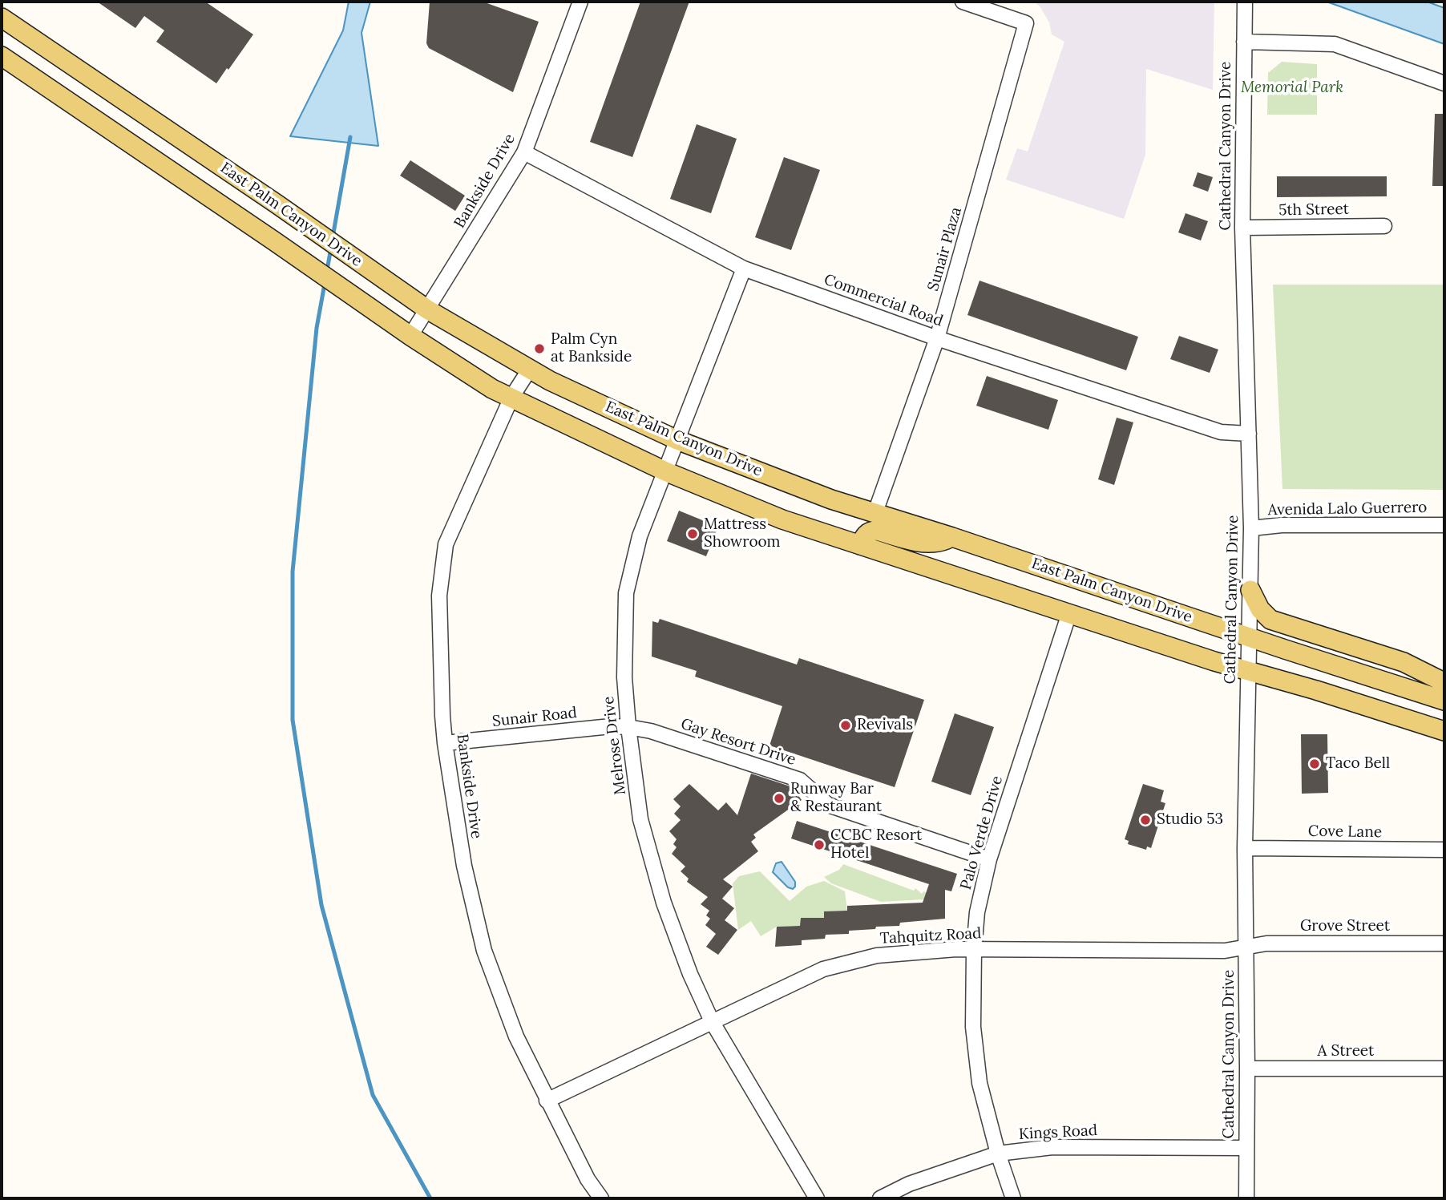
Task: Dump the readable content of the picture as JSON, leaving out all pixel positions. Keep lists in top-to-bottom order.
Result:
{
  "streets": {
    "main road": ["East Palm Canyon Drive"],
    "street": [
      "Cathedral Canyon Drive",
      "Bankside Drive",
      "5th Street",
      "Sunair Plaza",
      "Commercial Road",
      "Avenida Lalo Guerrero",
      "Sunair Road",
      "Gay Resort Drive",
      "Melrose Drive",
      "Cove Lane",
      "Palo Verde Drive",
      "Grove Street",
      "Tahquitz Road",
      "A Street",
      "Kings Road"
    ]
  },
  "crossings": [
    ["Cathedral Canyon Drive", "5th Street"],
    ["Cathedral Canyon Drive", "East Palm Canyon Drive"],
    ["Cathedral Canyon Drive", "Commercial Road"],
    ["Cathedral Canyon Drive", "Avenida Lalo Guerrero"],
    ["Cathedral Canyon Drive", "Cove Lane"],
    ["Cathedral Canyon Drive", "Grove Street"],
    ["Cathedral Canyon Drive", "Tahquitz Road"],
    ["Cathedral Canyon Drive", "A Street"],
    ["Cathedral Canyon Drive", "Kings Road"],
    ["Bankside Drive", "East Palm Canyon Drive"],
    ["Bankside Drive", "Commercial Road"],
    ["Bankside Drive", "Sunair Road"],
    ["Bankside Drive", "Tahquitz Road"],
    ["East Palm Canyon Drive", "Sunair Plaza"],
    ["East Palm Canyon Drive", "Melrose Drive"],
    ["East Palm Canyon Drive", "Palo Verde Drive"],
    ["Sunair Plaza", "Commercial Road"],
    ["Commercial Road", "Melrose Drive"],
    ["Sunair Road", "Gay Resort Drive"],
    ["Sunair Road", "Melrose Drive"],
    ["Gay Resort Drive", "Melrose Drive"],
    ["Gay Resort Drive", "Palo Verde Drive"],
    ["Melrose Drive", "Tahquitz Road"],
    ["Palo Verde Drive", "Tahquitz Road"],
    ["Palo Verde Drive", "Kings Road"],
    ["Grove Street", "Tahquitz Road"]
  ],
  "parks": ["Memorial Park"],
  "places": [
    "Palm Cyn at Bankside",
    "Mattress Showroom",
    "Revivals",
    "Taco Bell",
    "Runway Bar & Restaurant",
    "Studio 53",
    "CCBC Resort Hotel"
  ]
}
